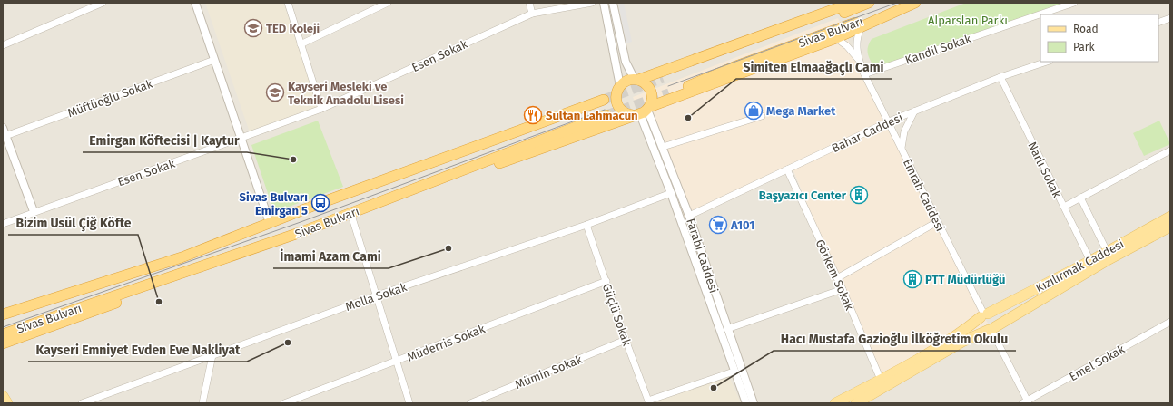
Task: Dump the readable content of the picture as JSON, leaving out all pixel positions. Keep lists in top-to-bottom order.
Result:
{
  "streets": {
    "highway": ["Sivas Bulvarı"],
    "main road": ["Kızılırmak Caddesi"],
    "street": [
      "Kandil Sokak",
      "Esen Sokak",
      "Müftüoğlu Sokak",
      "Bahar Caddesi",
      "Narlı Sokak",
      "Emrah Caddesi",
      "Farabi Caddesi",
      "Görkem Sokak",
      "Molla Sokak",
      "Güçlü Sokak",
      "Müderris Sokak",
      "Emel Sokak",
      "Mümin Sokak"
    ]
  },
  "crossings": [
    ["Kandil Sokak", "Emrah Caddesi"],
    ["Bahar Caddesi", "Narlı Sokak"],
    ["Bahar Caddesi", "Emrah Caddesi"],
    ["Bahar Caddesi", "Farabi Caddesi"],
    ["Bahar Caddesi", "Görkem Sokak"],
    ["Narlı Sokak", "Kızılırmak Caddesi"],
    ["Emrah Caddesi", "Kızılırmak Caddesi"],
    ["Farabi Caddesi", "Molla Sokak"],
    ["Kızılırmak Caddesi", "Görkem Sokak"],
    ["Molla Sokak", "Güçlü Sokak"],
    ["Güçlü Sokak", "Müderris Sokak"],
    ["Güçlü Sokak", "Mümin Sokak"]
  ],
  "parks": ["Alparslan Parkı"],
  "places": {
    "school or university": ["TED Koleji", "Kayseri Mesleki ve Teknik Anadolu Lisesi"],
    "shop": ["Mega Market"],
    "restaurant": ["Sultan Lahmacun"],
    "other": [
      "Simiten Elmaağaçlı Cami",
      "Emirgan Köftecisi | Kaytur",
      "İmami Azam Cami",
      "Bizim Usül Çiğ Köfte",
      "Kayseri Emniyet Evden Eve Nakliyat",
      "Hacı Mustafa Gazioğlu İlköğretim Okulu"
    ],
    "building": ["Başyazıcı Center", "PTT Müdürlüğü"],
    "bus stop": ["Sivas Bulvarı Emirgan 5"],
    "supermarket": ["A101"]
  },
  "legend": ["Road", "Park"]
}
